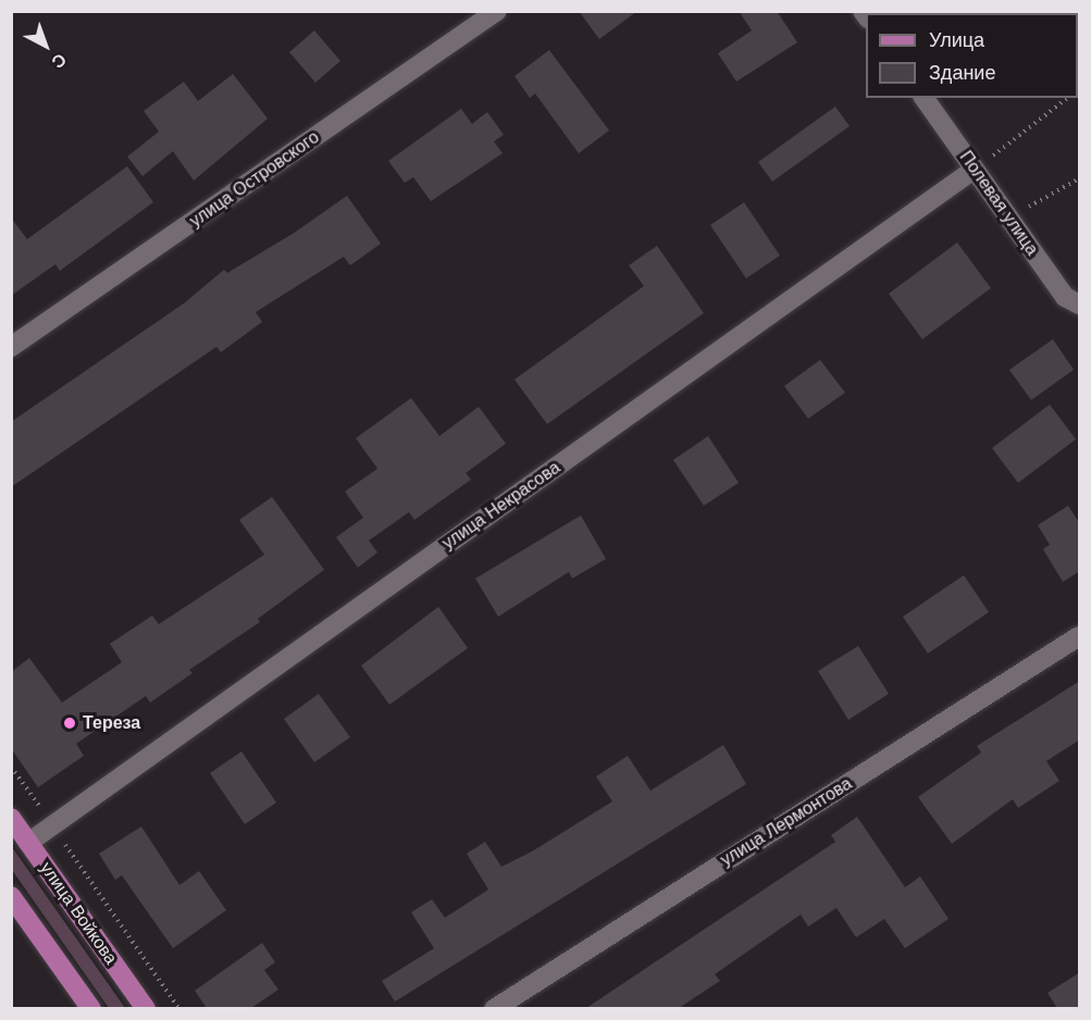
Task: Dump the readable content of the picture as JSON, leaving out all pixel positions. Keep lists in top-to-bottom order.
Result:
{
  "streets": {
    "main road": ["улица Войкова"],
    "street": [
      "улица Островского",
      "Полевая улица",
      "улица Некрасова",
      "улица Лермонтова"
    ]
  },
  "crossings": [
    ["Полевая улица", "улица Некрасова"],
    ["улица Некрасова", "улица Войкова"]
  ],
  "places": ["Тереза"],
  "legend": ["Улица", "Здание"],
  "north": "bottom right"
}
